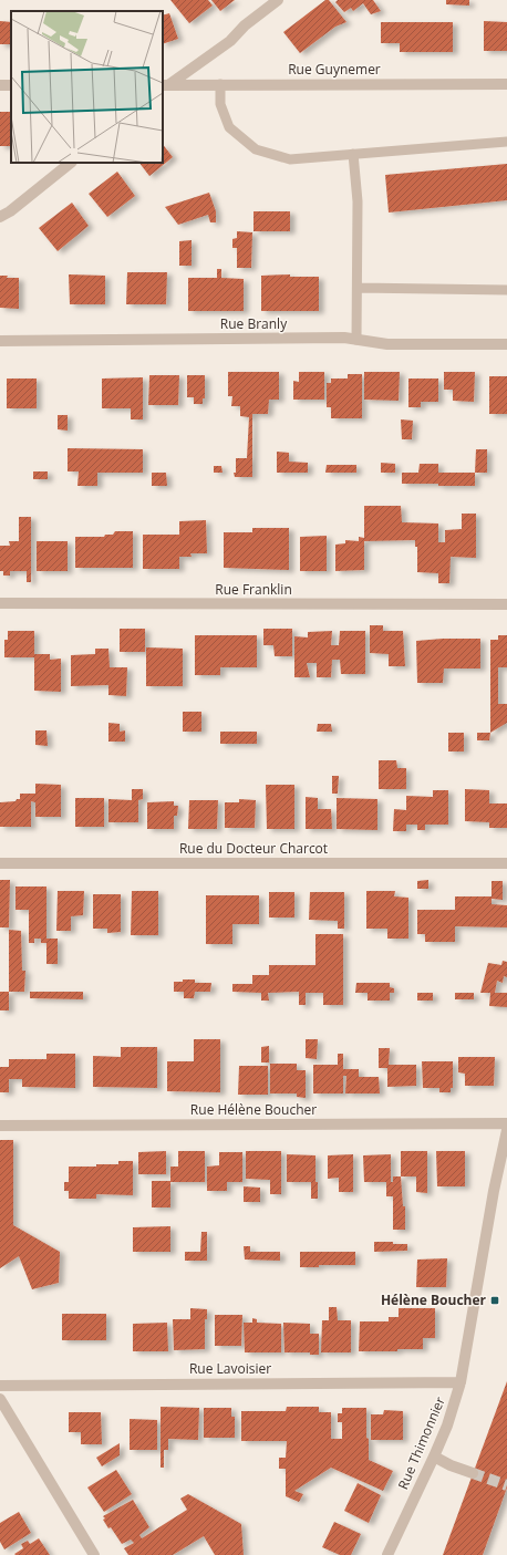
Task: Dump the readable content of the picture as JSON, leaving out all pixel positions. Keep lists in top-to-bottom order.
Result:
{
  "streets": {
    "street": [
      "Rue Guynemer",
      "Rue Branly",
      "Rue Franklin",
      "Rue du Docteur Charcot",
      "Rue Hélène Boucher",
      "Rue Lavoisier",
      "Rue Thimonnier"
    ]
  },
  "crossings": [
    ["Rue Lavoisier", "Rue Thimonnier"]
  ],
  "places": {
    "transit": ["Hélène Boucher"]
  }
}
